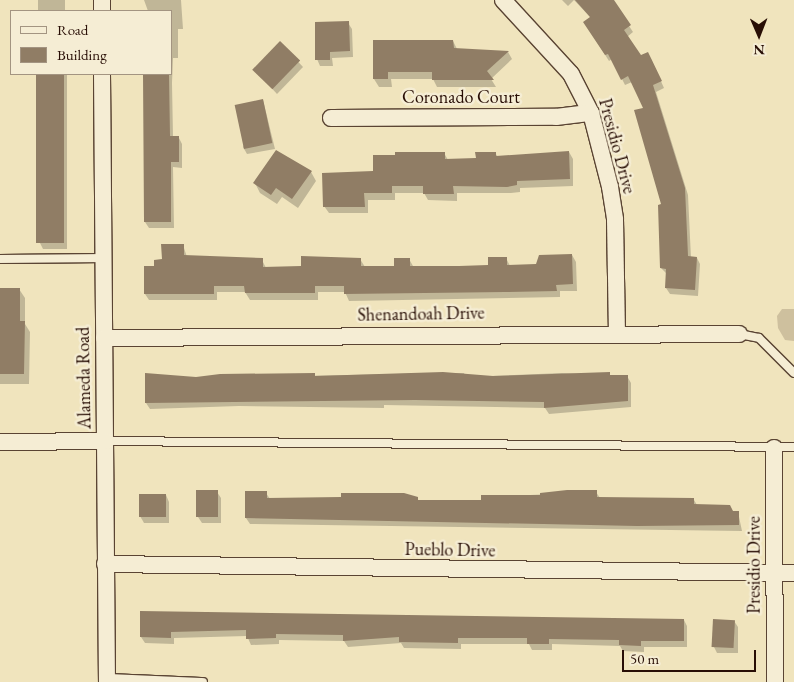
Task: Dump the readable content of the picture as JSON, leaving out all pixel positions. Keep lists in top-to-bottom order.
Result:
{
  "streets": {
    "street": [
      "Coronado Court",
      "Presidio Drive",
      "Shenandoah Drive",
      "Alameda Road",
      "Pueblo Drive"
    ]
  },
  "crossings": [
    ["Coronado Court", "Presidio Drive"],
    ["Presidio Drive", "Shenandoah Drive"],
    ["Presidio Drive", "Pueblo Drive"],
    ["Shenandoah Drive", "Alameda Road"],
    ["Alameda Road", "Pueblo Drive"]
  ],
  "legend": ["Road", "Building"],
  "scale_bar": "50 m",
  "north": "bottom"
}
